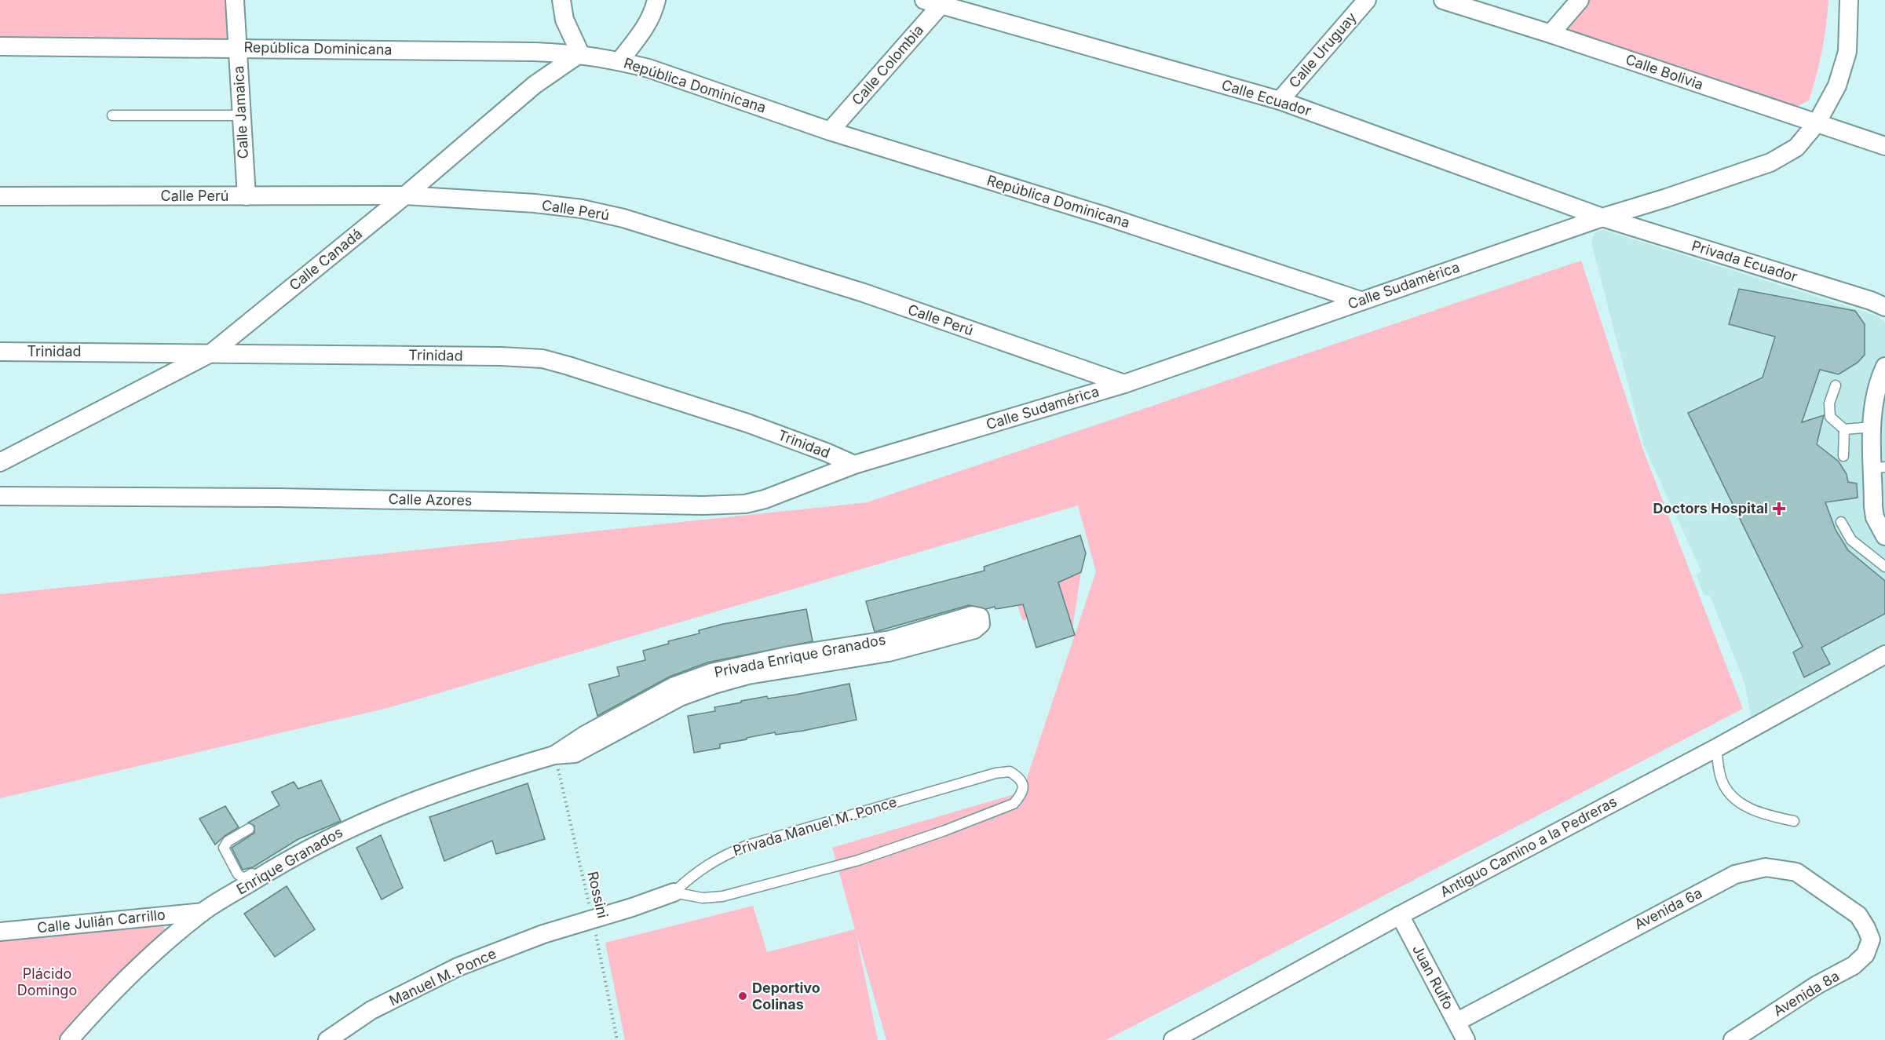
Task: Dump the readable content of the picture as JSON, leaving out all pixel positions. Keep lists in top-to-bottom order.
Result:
{
  "streets": {
    "street": [
      "República Dominicana",
      "Calle Uruguay",
      "Calle Colombia",
      "Calle Bolivia",
      "Calle Ecuador",
      "Calle Jamaica",
      "Calle Perú",
      "Calle Canadá",
      "Privada Ecuador",
      "Calle Sudamérica",
      "Trinidad",
      "Calle Azores",
      "Privada Enrique Granados",
      "Privada Manuel M. Ponce",
      "Antiguo Camino a la Pedreras",
      "Enrique Granados",
      "Avenida 6a",
      "Calle Julián Carrillo",
      "Manuel M. Ponce",
      "Juan Rulfo",
      "Avenida 8a"
    ],
    "path": ["Rossini"]
  },
  "crossings": [
    ["República Dominicana", "Calle Colombia"],
    ["República Dominicana", "Calle Jamaica"],
    ["República Dominicana", "Calle Canadá"],
    ["República Dominicana", "Calle Sudamérica"],
    ["Calle Uruguay", "Calle Ecuador"],
    ["Calle Colombia", "Calle Ecuador"],
    ["Calle Bolivia", "Calle Sudamérica"],
    ["Calle Ecuador", "Privada Ecuador"],
    ["Calle Ecuador", "Calle Sudamérica"],
    ["Calle Jamaica", "Calle Perú"],
    ["Calle Perú", "Calle Canadá"],
    ["Calle Perú", "Calle Sudamérica"],
    ["Calle Canadá", "Trinidad"],
    ["Privada Ecuador", "Calle Sudamérica"],
    ["Calle Sudamérica", "Trinidad"],
    ["Calle Sudamérica", "Calle Azores"],
    ["Trinidad", "Calle Azores"],
    ["Privada Enrique Granados", "Enrique Granados"],
    ["Privada Enrique Granados", "Rossini"],
    ["Privada Manuel M. Ponce", "Rossini"],
    ["Privada Manuel M. Ponce", "Manuel M. Ponce"],
    ["Antiguo Camino a la Pedreras", "Juan Rulfo"],
    ["Enrique Granados", "Rossini"],
    ["Enrique Granados", "Calle Julián Carrillo"],
    ["Rossini", "Manuel M. Ponce"],
    ["Avenida 6a", "Juan Rulfo"],
    ["Avenida 6a", "Avenida 8a"]
  ],
  "parks": ["Plácido Domingo"],
  "places": {
    "health": ["Doctors Hospital"],
    "other": ["Deportivo Colinas"]
  }
}
